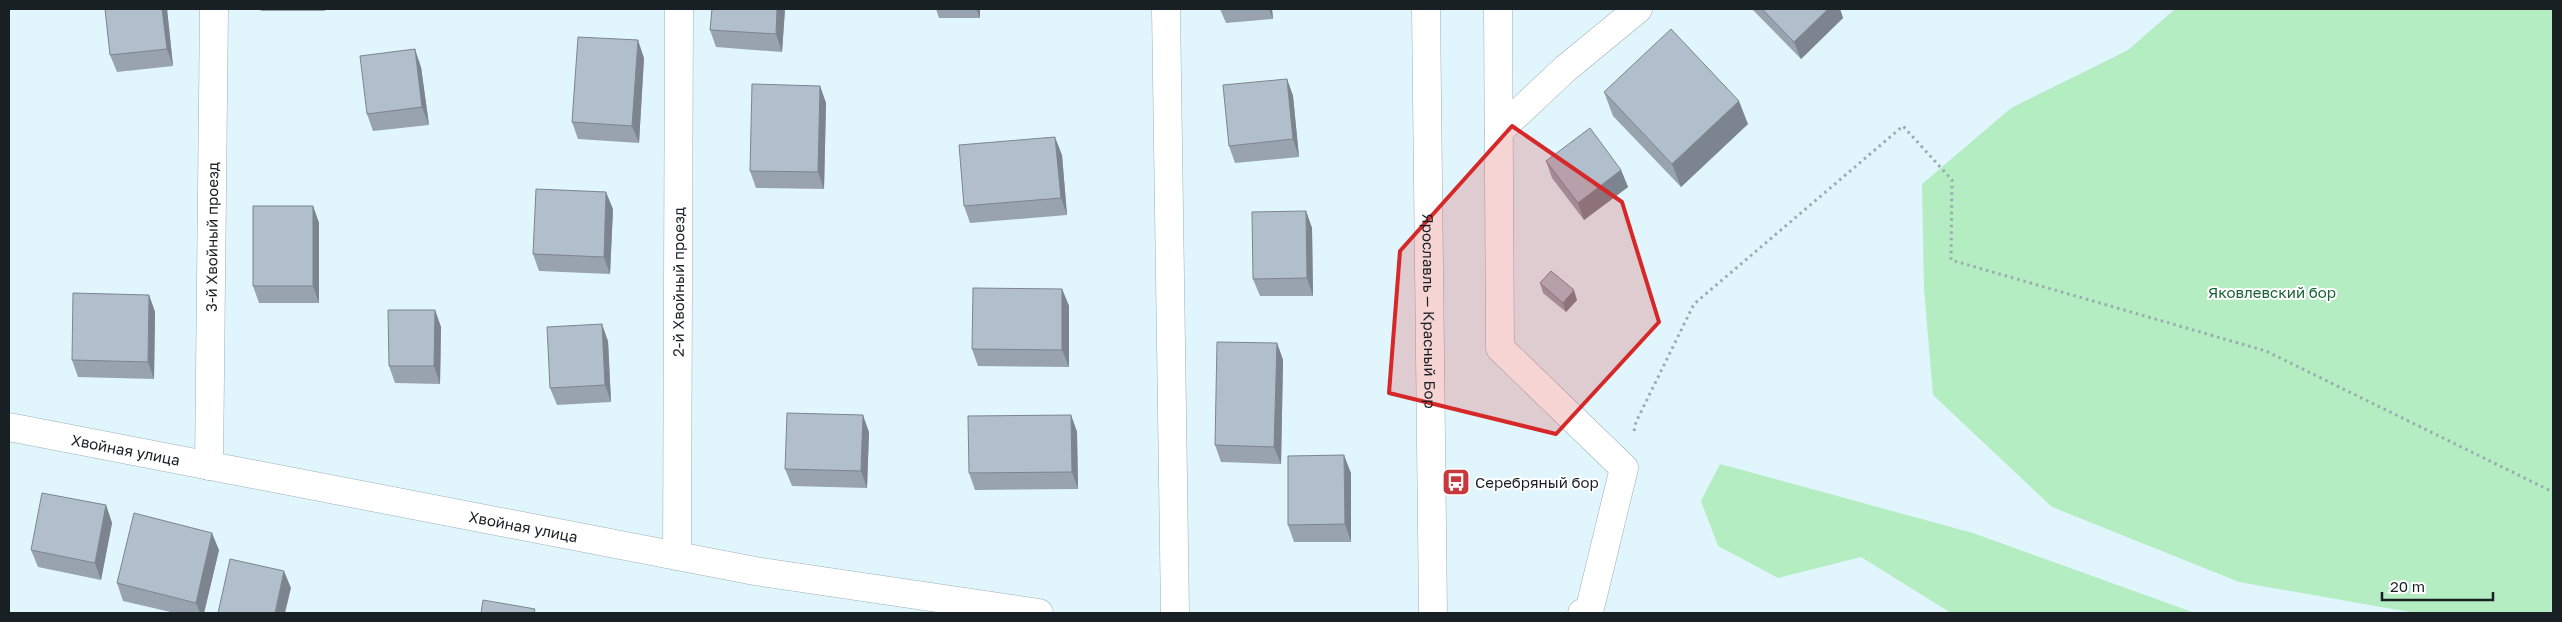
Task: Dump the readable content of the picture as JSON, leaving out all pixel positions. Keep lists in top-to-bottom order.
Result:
{
  "streets": {
    "street": [
      "3-й Хвойный проезд",
      "2-й Хвойный проезд",
      "Ярославль — Красный Бор",
      "Хвойная улица"
    ]
  },
  "crossings": [
    ["3-й Хвойный проезд", "Хвойная улица"],
    ["2-й Хвойный проезд", "Хвойная улица"]
  ],
  "parks": ["Яковлевский бор"],
  "places": {
    "bus stop": ["Серебряный бор"]
  },
  "scale_bar": "20 m"
}
